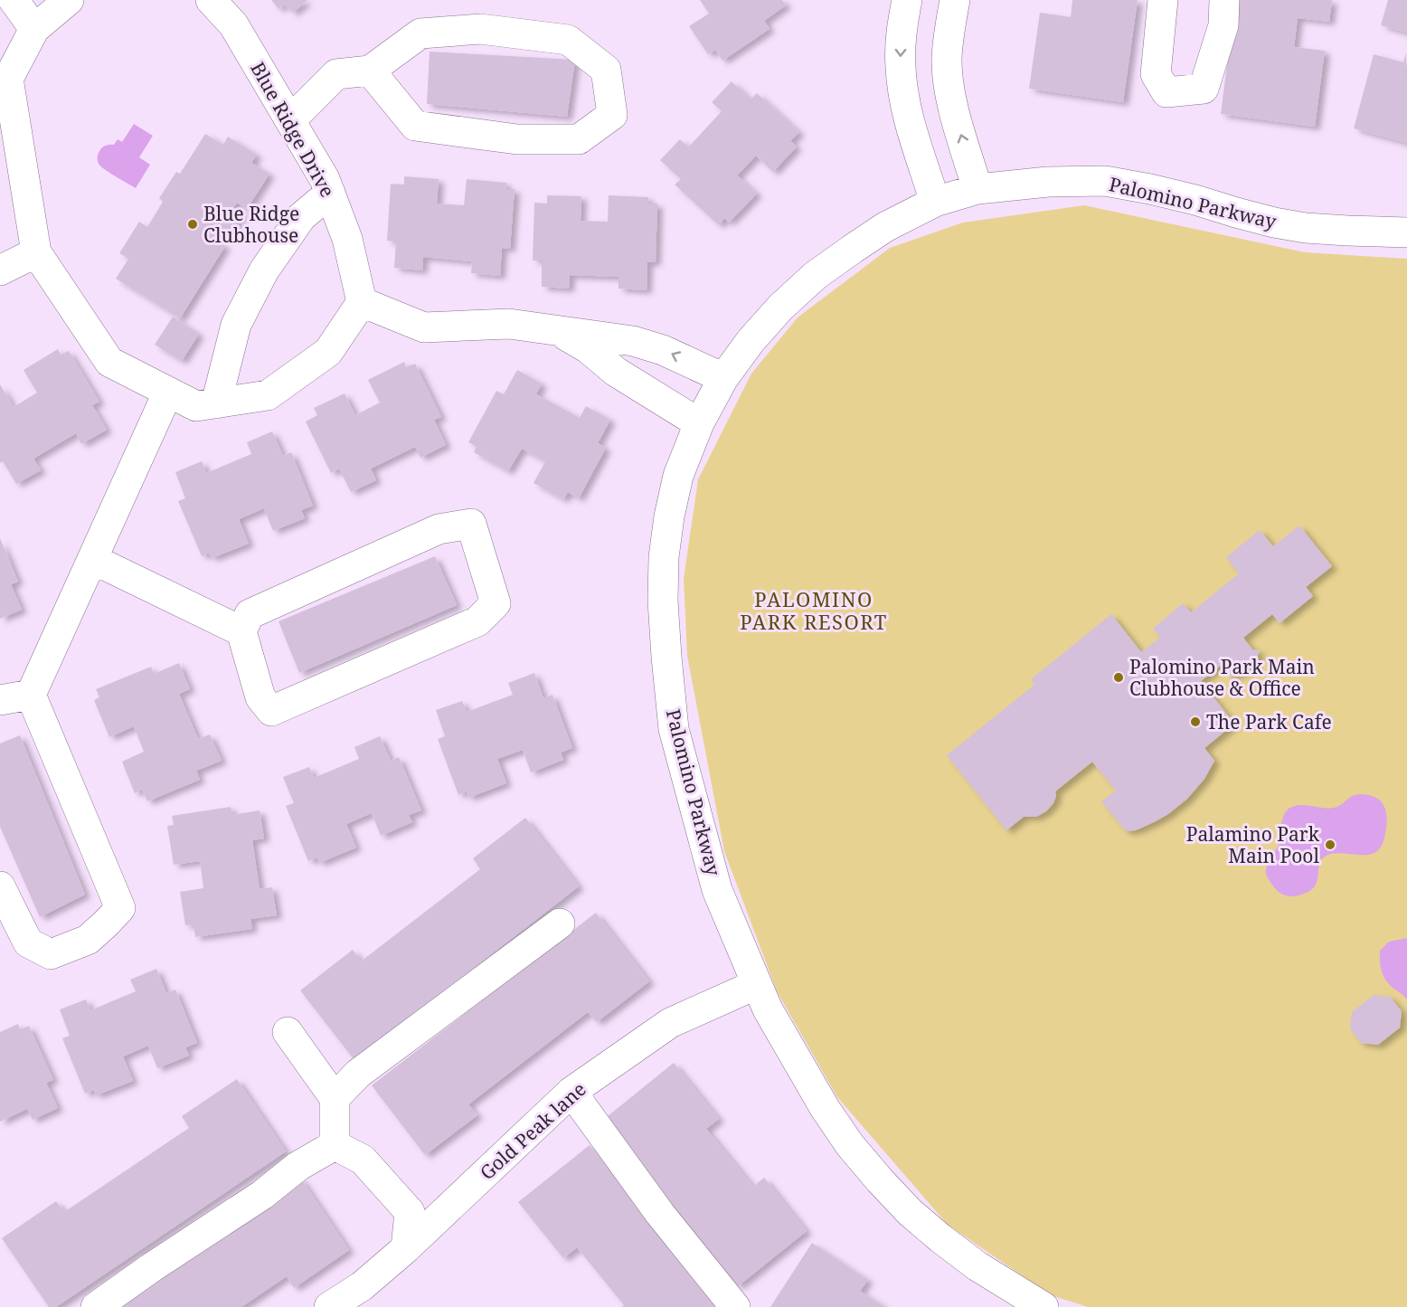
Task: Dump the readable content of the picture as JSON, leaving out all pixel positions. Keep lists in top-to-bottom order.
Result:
{
  "streets": {
    "street": ["Blue Ridge Drive", "Palomino Parkway", "Gold Peak lane"]
  },
  "crossings": [
    ["Palomino Parkway", "Gold Peak lane"]
  ],
  "districts": ["PALOMINO PARK RESORT"],
  "places": [
    "Blue Ridge Clubhouse",
    "Palomino Park Main Clubhouse & Office",
    "The Park Cafe",
    "Palamino Park Main Pool"
  ]
}
